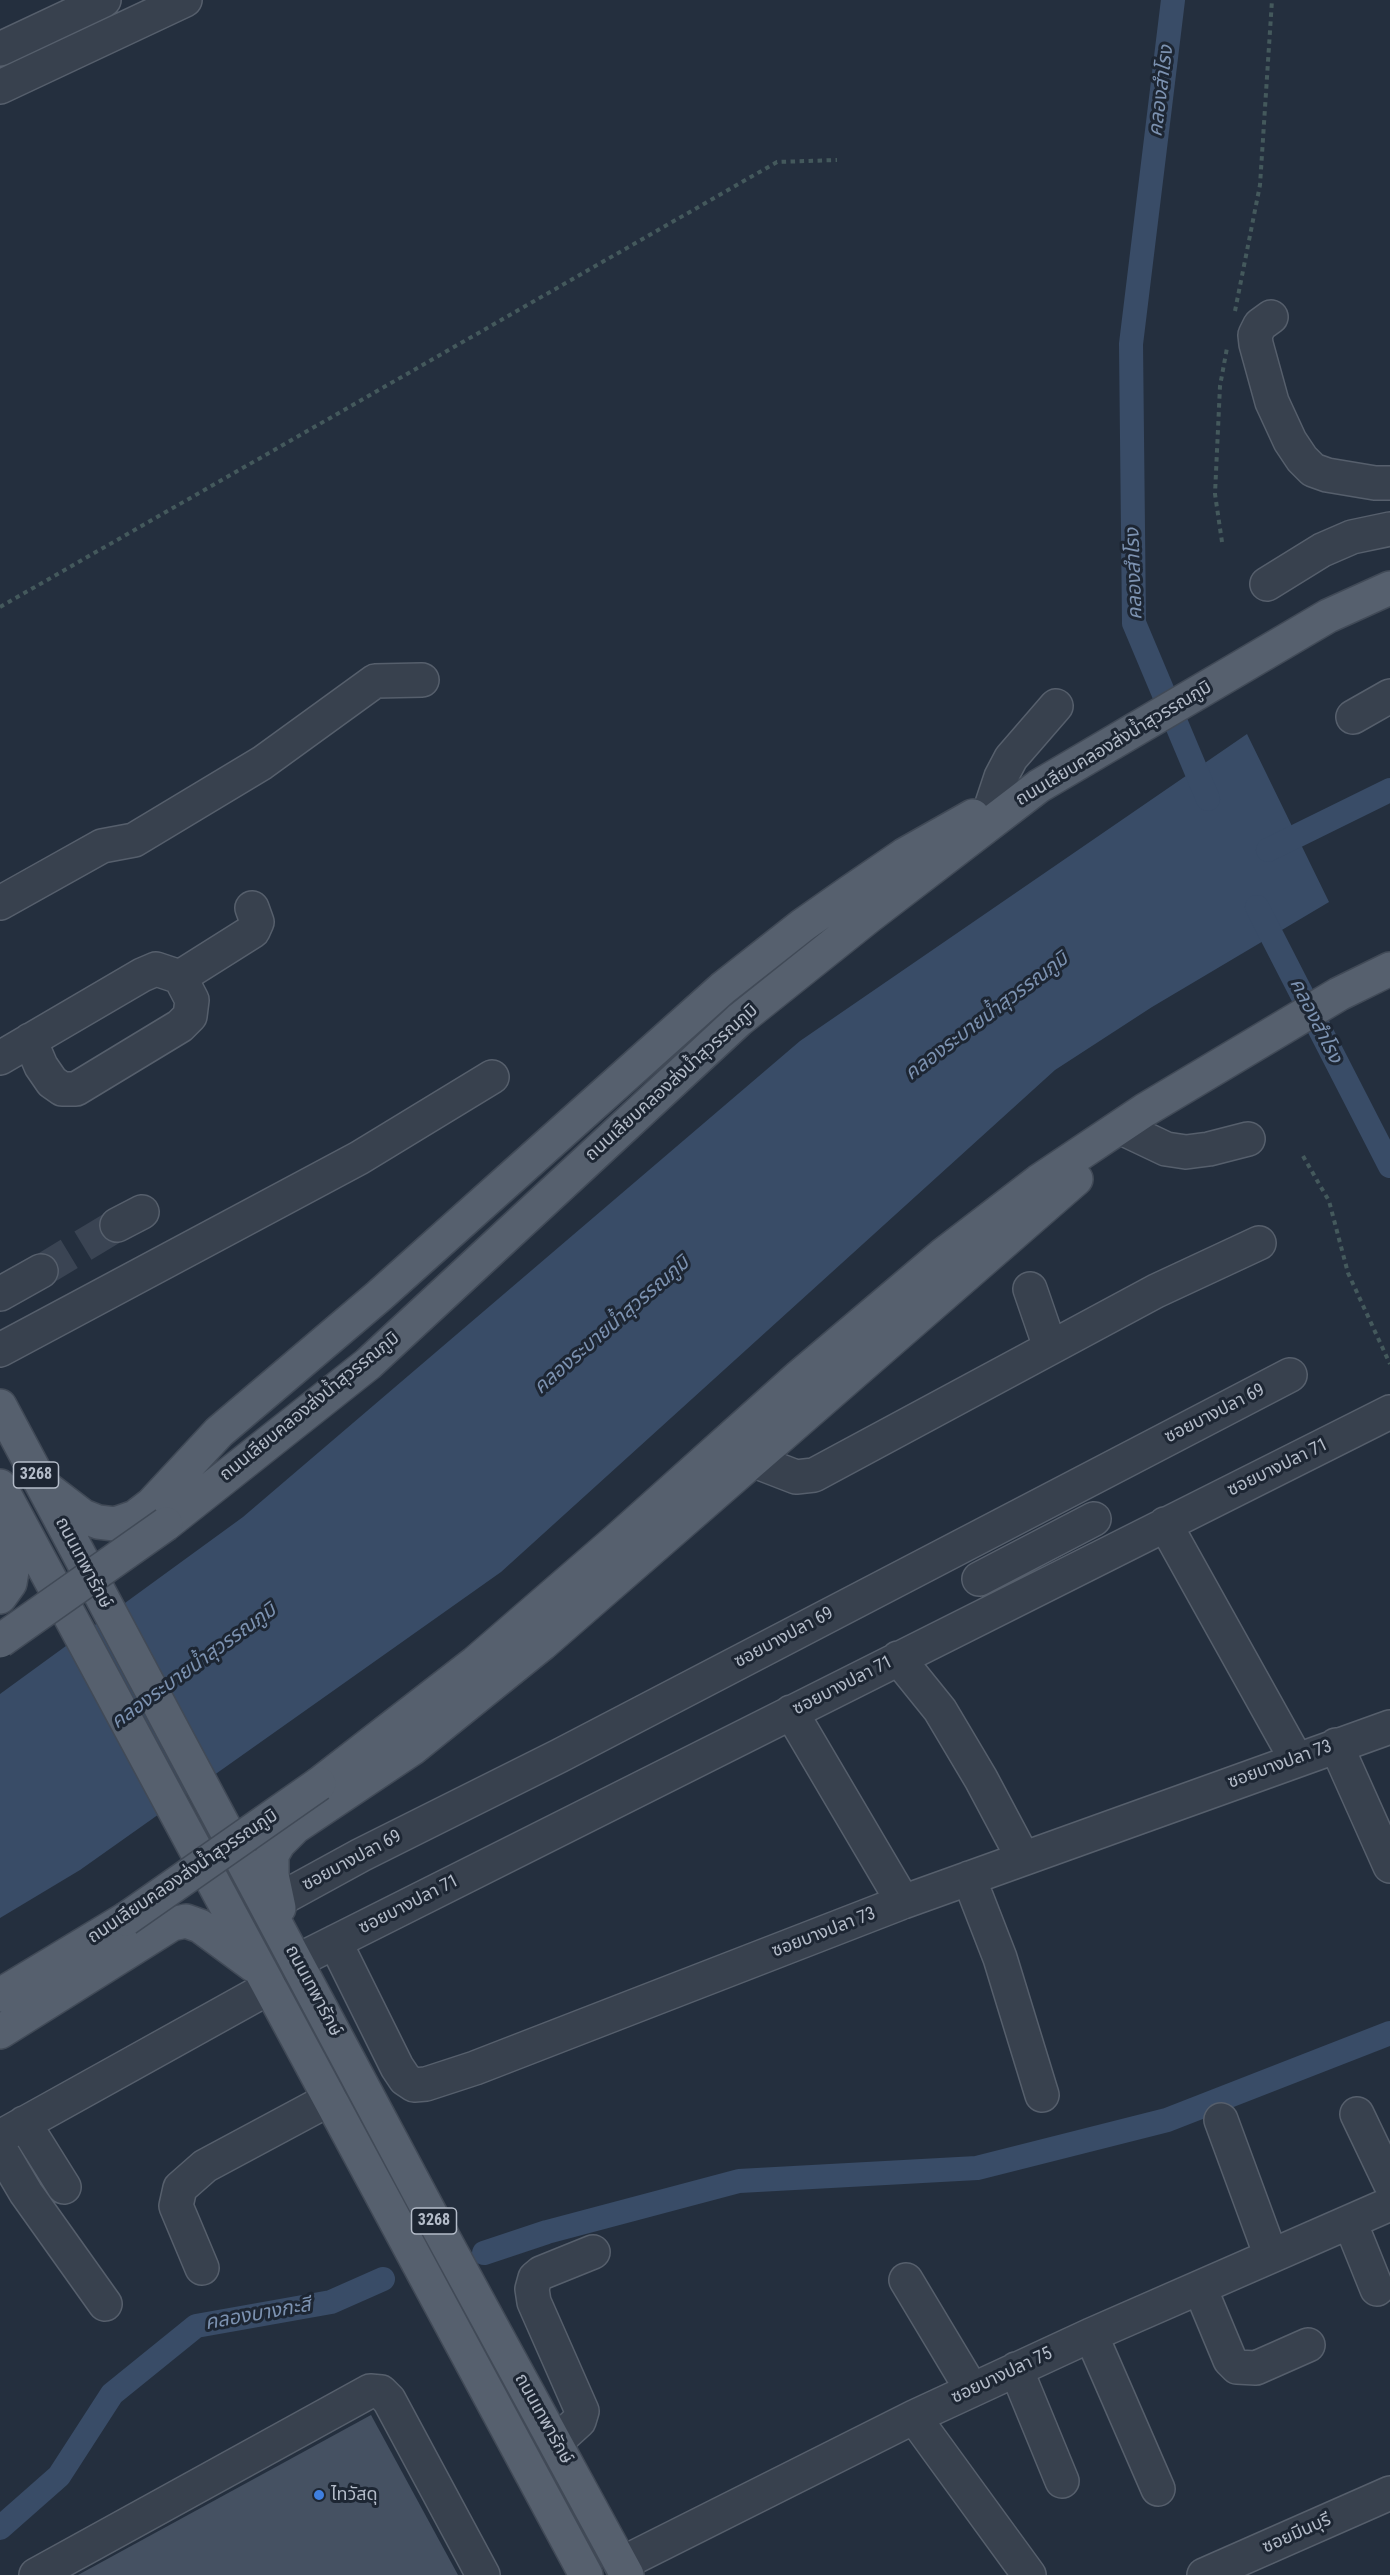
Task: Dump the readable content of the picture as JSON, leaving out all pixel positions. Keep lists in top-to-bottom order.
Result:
{
  "streets": {
    "main road": ["ถนนเลียบคลองส่งน้ำสุวรรณภูมิ", "3268", "ถนนเทพารักษ์"],
    "street": [
      "ซอยบางปลา 69",
      "ซอยบางปลา 71",
      "ซอยบางปลา 73",
      "ซอยบางปลา 75",
      "ซอยมีนบุรี"
    ]
  },
  "crossings": [
    ["ซอยบางปลา 71", "ถนนเทพารักษ์"],
    ["ซอยบางปลา 71", "ซอยบางปลา 73"],
    ["ถนนเทพารักษ์", "ซอยบางปลา 75"]
  ],
  "water": ["คลองสำโรง", "คลองระบายน้ำสุวรรณภูมิ", "คลองบางกะสี"],
  "places": ["ไทวัสดุ"]
}
